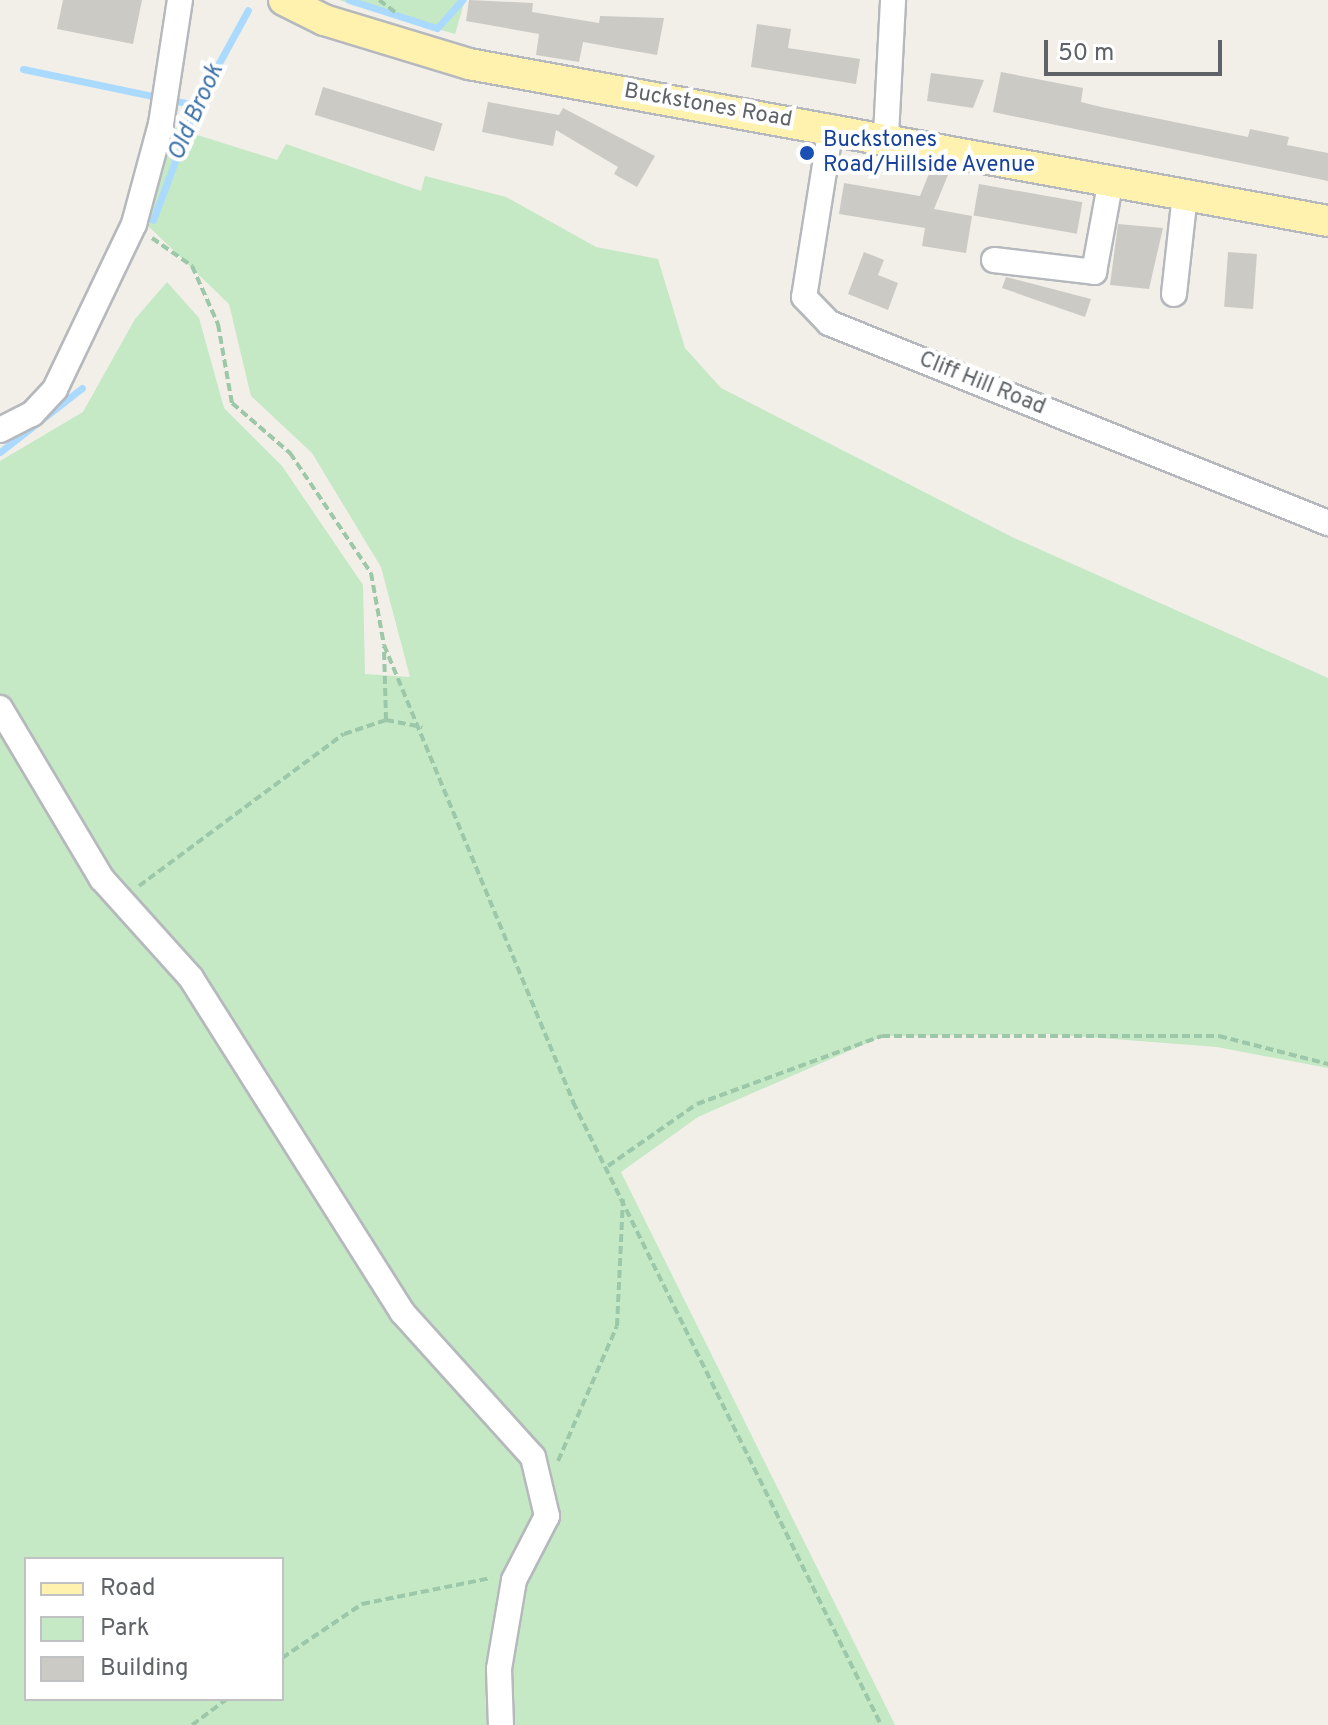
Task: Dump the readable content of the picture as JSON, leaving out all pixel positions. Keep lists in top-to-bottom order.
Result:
{
  "streets": {
    "main road": ["Buckstones Road"],
    "street": ["Cliff Hill Road"]
  },
  "crossings": [
    ["Buckstones Road", "Cliff Hill Road"]
  ],
  "water": ["Old Brook"],
  "places": ["Buckstones Road/Hillside Avenue"],
  "legend": ["Road", "Park", "Building"],
  "scale_bar": "50 m"
}
